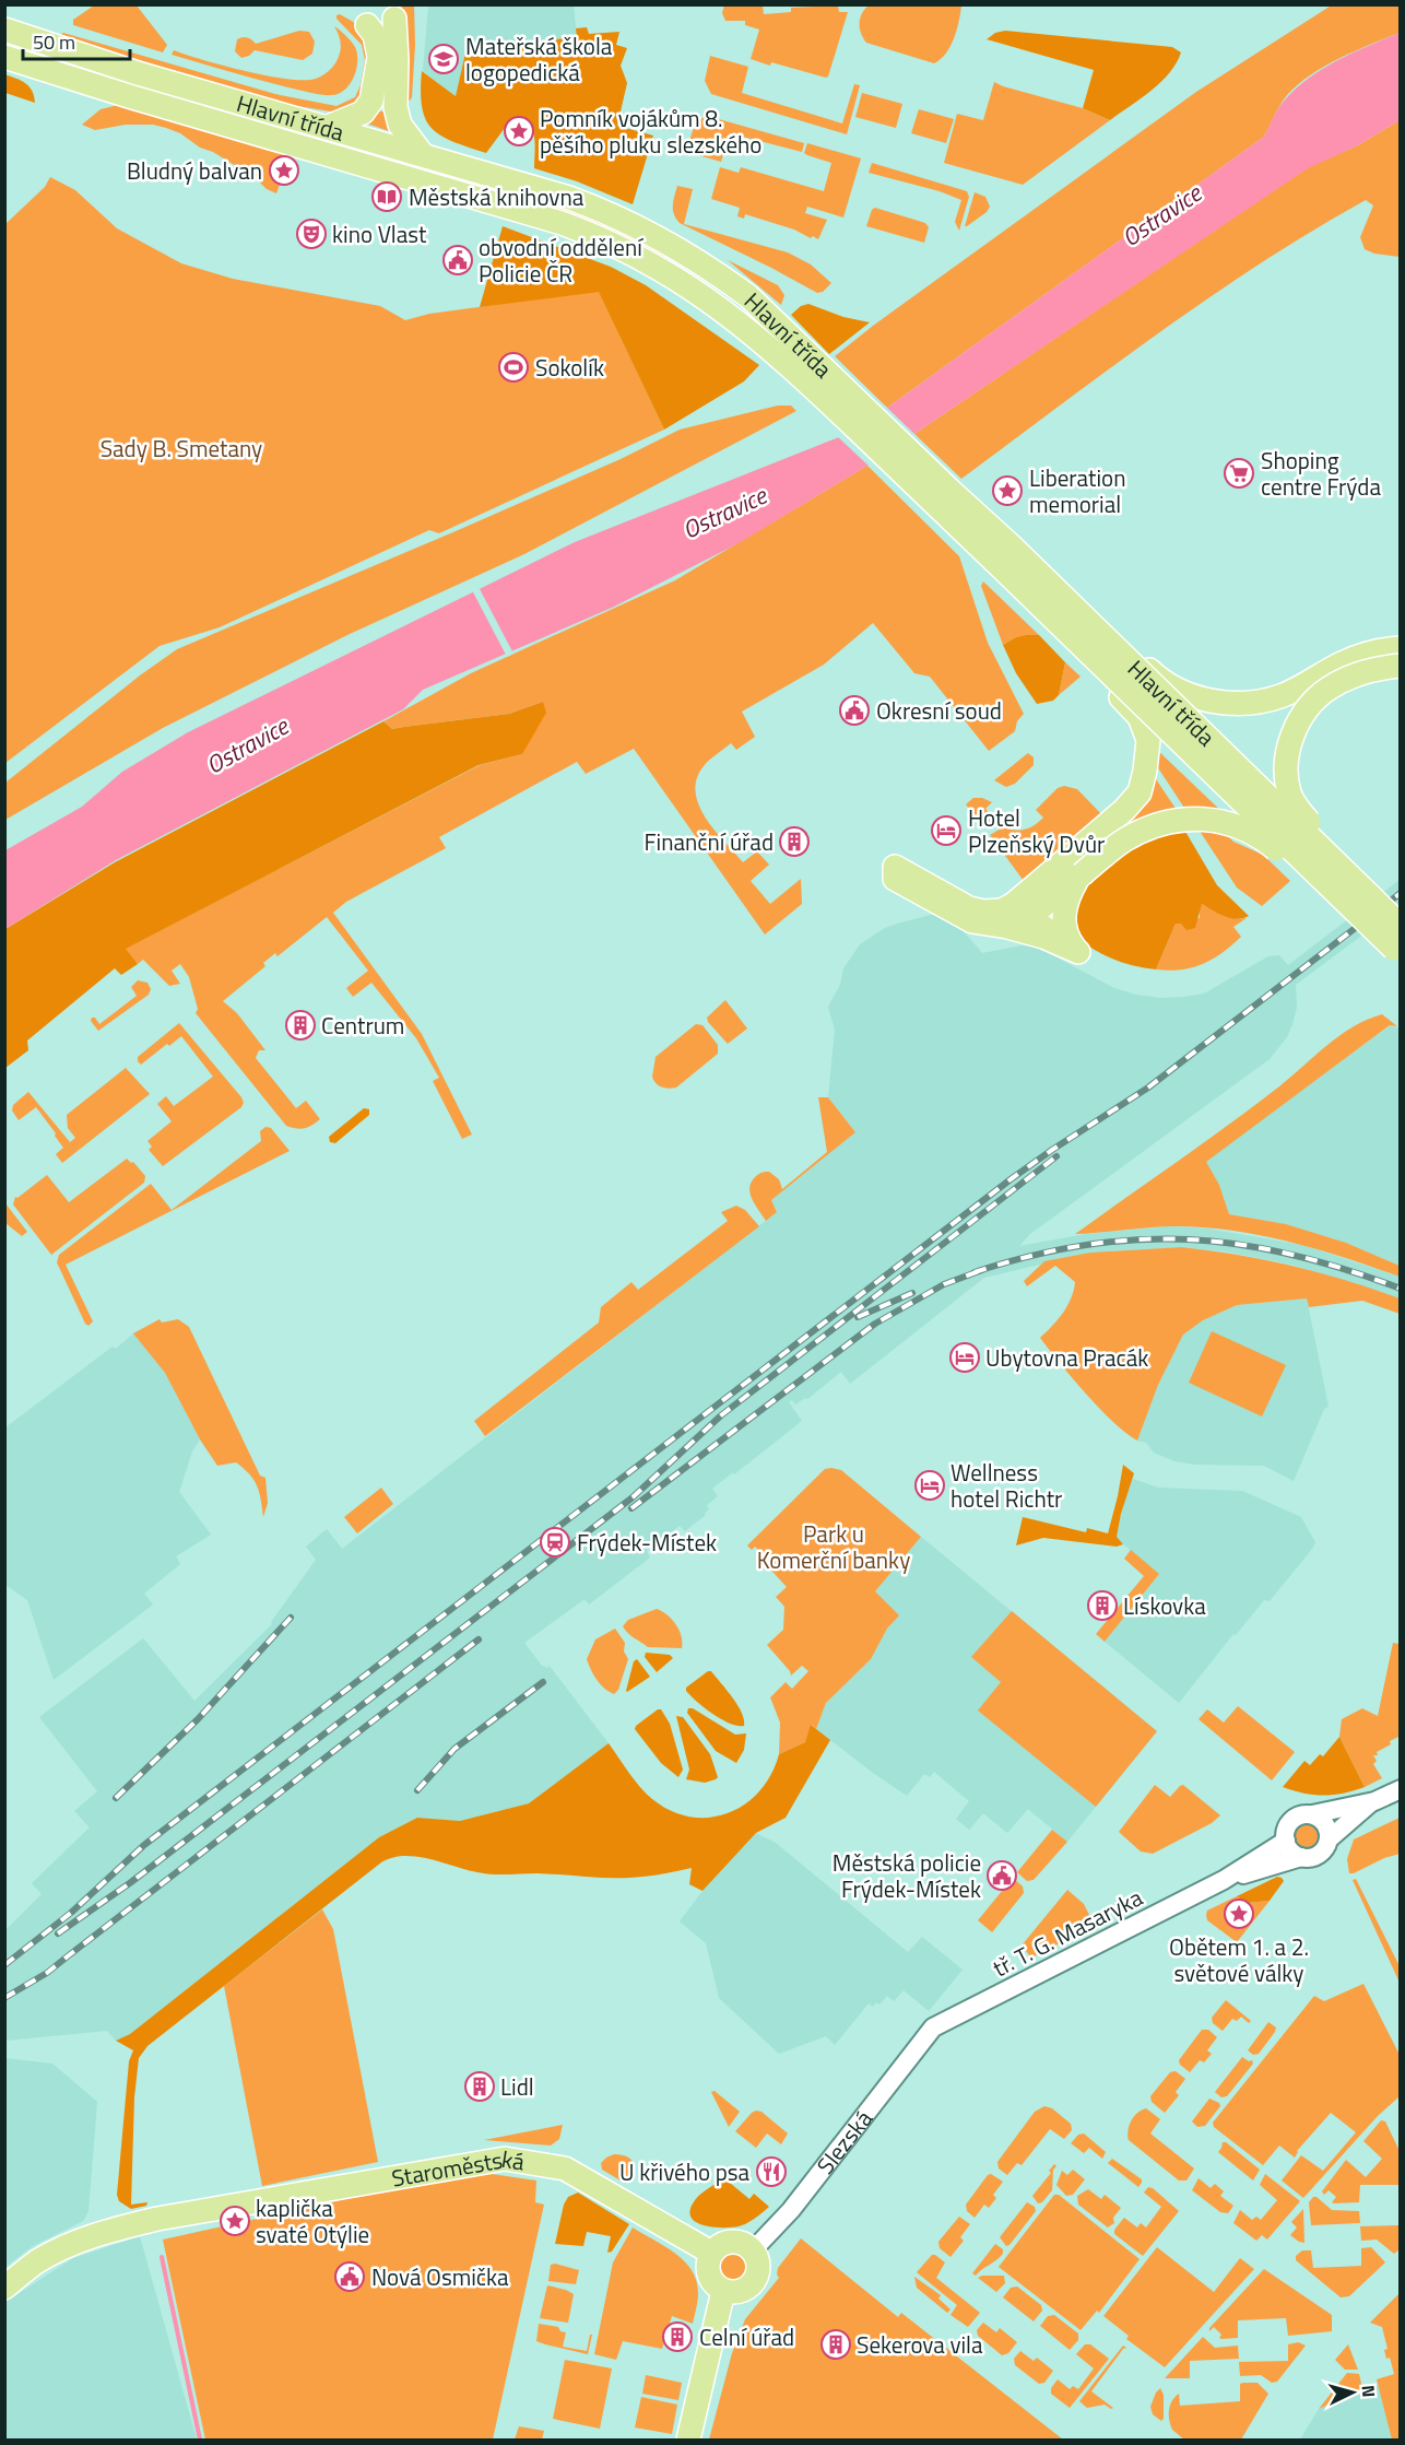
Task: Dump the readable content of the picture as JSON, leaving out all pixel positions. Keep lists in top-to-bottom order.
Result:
{
  "streets": {
    "main road": ["Hlavní třída", "Staroměstská"],
    "street": ["tř. T. G. Masaryka", "Slezská"]
  },
  "crossings": [
    ["tř. T. G. Masaryka", "Slezská"],
    ["Slezská", "Staroměstská"]
  ],
  "water": ["Ostravice"],
  "parks": ["Sady B. Smetany", "Park u Komerční banky"],
  "places": {
    "school or university": ["Mateřská škola logopedická"],
    "place": [
      "Pomník vojákům 8. pěšího pluku slezského",
      "Bludný balvan",
      "Liberation memorial",
      "Obětem 1. a 2. světové války",
      "kaplička svaté Otýlie"
    ],
    "library": ["Městská knihovna"],
    "theatre": ["kino Vlast"],
    "public building": [
      "obvodní oddělení Policie ČR",
      "Okresní soud",
      "Městská policie Frýdek-Místek",
      "Nová Osmička"
    ],
    "sports": ["Sokolík"],
    "supermarket": ["Shoping centre Frýda"],
    "hotel": ["Hotel Plzeňský Dvůr", "Ubytovna Pracák", "Wellness hotel Richtr"],
    "building": [
      "Finanční úřad",
      "Centrum",
      "Lískovka",
      "Lidl",
      "Celní úřad",
      "Sekerova vila"
    ],
    "station": ["Frýdek-Místek"],
    "restaurant": ["U křivého psa"]
  },
  "scale_bar": "50 m",
  "north": "right"
}
